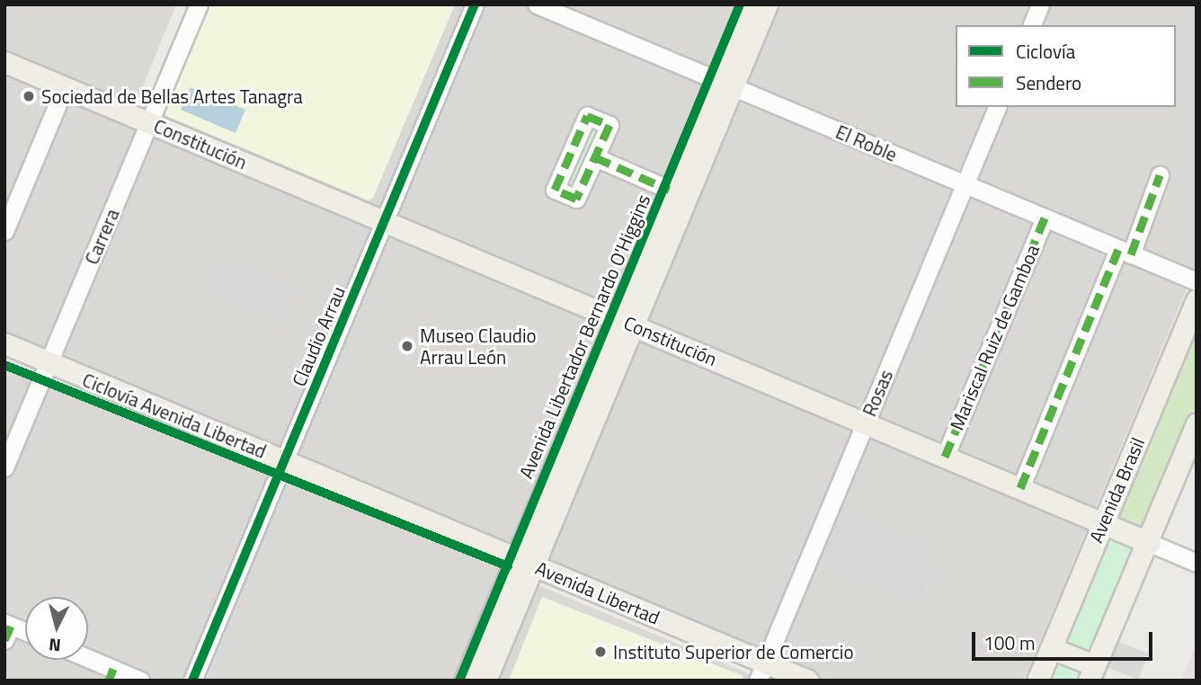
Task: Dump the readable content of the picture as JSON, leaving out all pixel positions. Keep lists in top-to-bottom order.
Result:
{
  "streets": {
    "main road": [
      "Constitución",
      "Avenida Libertador Bernardo O'Higgins",
      "Avenida Brasil",
      "Avenida Libertad"
    ],
    "street": [
      "El Roble",
      "Carrera",
      "Claudio Arrau",
      "Mariscal Ruiz de Gamboa",
      "Rosas"
    ],
    "cycle path": ["Ciclovía Avenida Libertad"]
  },
  "crossings": [
    ["El Roble", "Avenida Libertador Bernardo O'Higgins"],
    ["El Roble", "Mariscal Ruiz de Gamboa"],
    ["El Roble", "Rosas"],
    ["Constitución", "Carrera"],
    ["Constitución", "Claudio Arrau"],
    ["Constitución", "Avenida Libertador Bernardo O'Higgins"],
    ["Constitución", "Mariscal Ruiz de Gamboa"],
    ["Constitución", "Rosas"],
    ["Constitución", "Avenida Brasil"],
    ["Carrera", "Avenida Libertad"],
    ["Claudio Arrau", "Avenida Libertad"],
    ["Avenida Libertador Bernardo O'Higgins", "Avenida Libertad"],
    ["Rosas", "Avenida Libertad"]
  ],
  "places": ["Sociedad de Bellas Artes Tanagra", "Museo Claudio Arrau León", "Instituto Superior de Comercio"],
  "legend": ["Ciclovía", "Sendero"],
  "scale_bar": "100 m",
  "north": "bottom"
}
